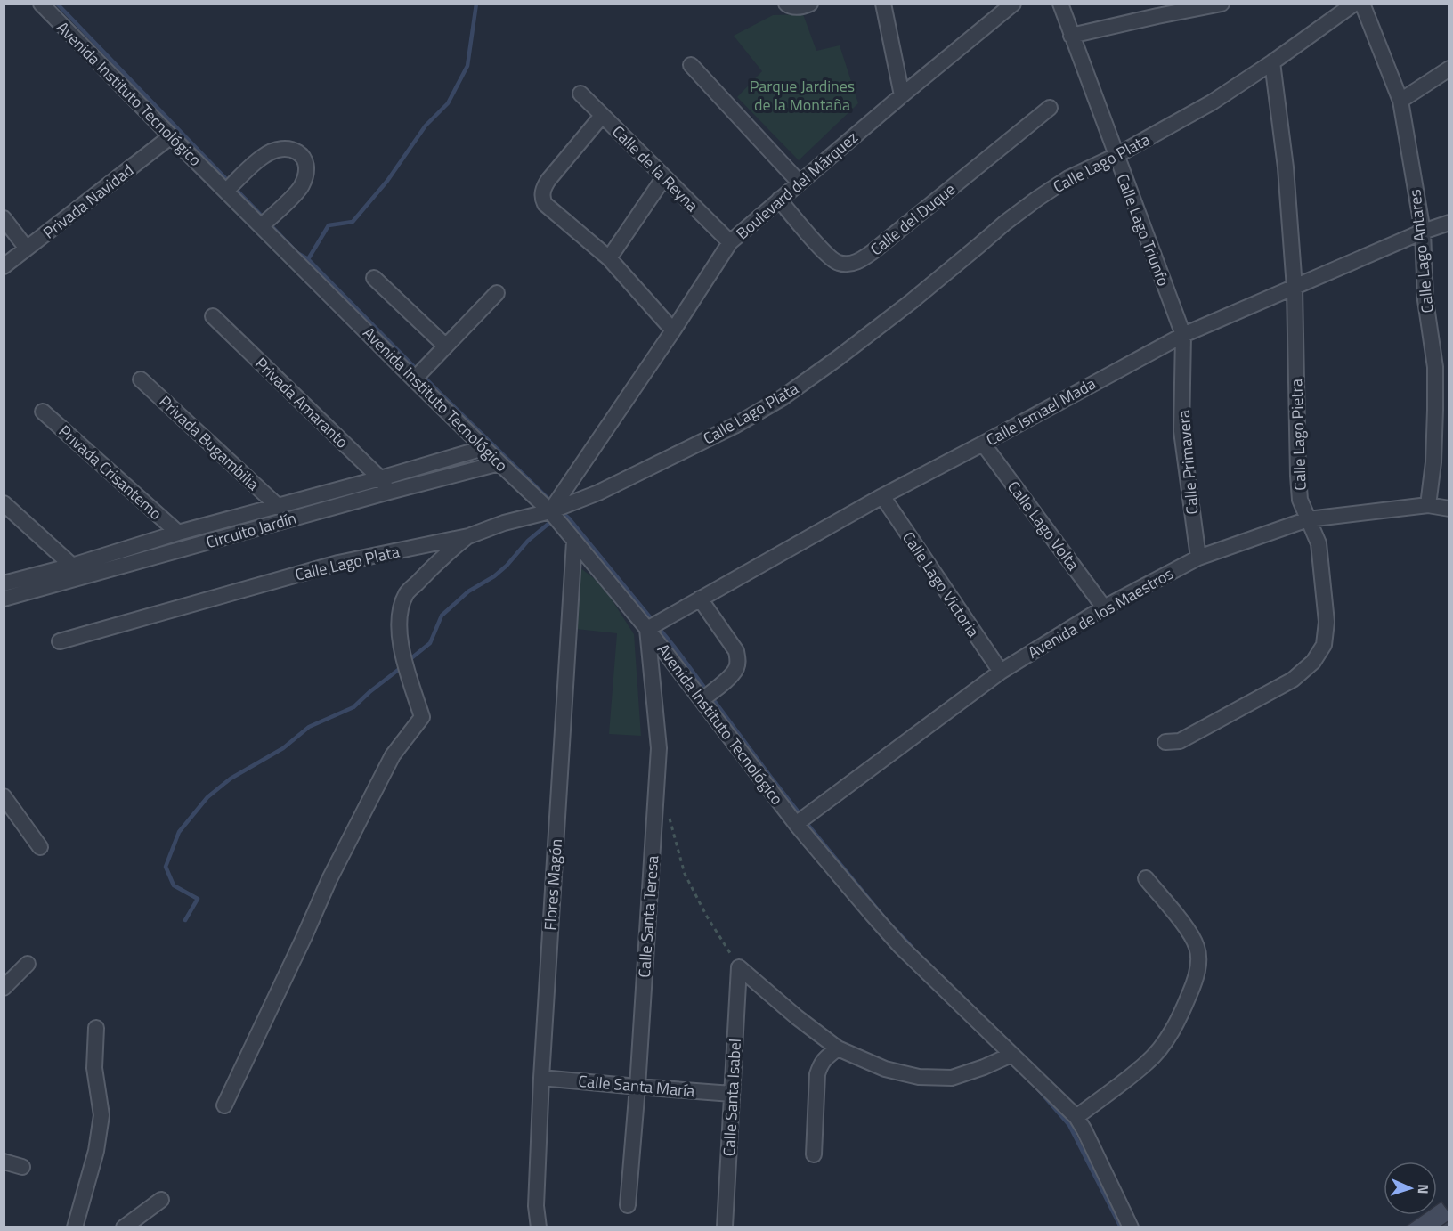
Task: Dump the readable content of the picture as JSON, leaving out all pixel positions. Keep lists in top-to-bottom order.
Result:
{
  "streets": {
    "street": [
      "Avenida Instituto Tecnológico",
      "Calle Lago Plata",
      "Calle de la Reyna",
      "Boulevard del Márquez",
      "Privada Navidad",
      "Calle del Duque",
      "Calle Lago Triunfo",
      "Calle Lago Antares",
      "Privada Amaranto",
      "Calle Ismael Mada",
      "Calle Lago Pietra",
      "Privada Bugambilia",
      "Calle Primavera",
      "Privada Crisantemo",
      "Calle Lago Volta",
      "Circuito Jardín",
      "Calle Lago Victoria",
      "Avenida de los Maestros",
      "Flores Magón",
      "Calle Santa Teresa",
      "Calle Santa María",
      "Calle Santa Isabel"
    ]
  },
  "crossings": [
    ["Avenida Instituto Tecnológico", "Calle Lago Plata"],
    ["Avenida Instituto Tecnológico", "Boulevard del Márquez"],
    ["Avenida Instituto Tecnológico", "Privada Navidad"],
    ["Avenida Instituto Tecnológico", "Calle Ismael Mada"],
    ["Avenida Instituto Tecnológico", "Circuito Jardín"],
    ["Avenida Instituto Tecnológico", "Avenida de los Maestros"],
    ["Avenida Instituto Tecnológico", "Flores Magón"],
    ["Avenida Instituto Tecnológico", "Calle Santa Teresa"],
    ["Calle Lago Plata", "Boulevard del Márquez"],
    ["Calle Lago Plata", "Calle Lago Triunfo"],
    ["Calle Lago Plata", "Calle Lago Pietra"],
    ["Calle de la Reyna", "Boulevard del Márquez"],
    ["Boulevard del Márquez", "Calle del Duque"],
    ["Calle Lago Triunfo", "Calle Ismael Mada"],
    ["Calle Lago Triunfo", "Calle Primavera"],
    ["Calle Lago Antares", "Calle Ismael Mada"],
    ["Calle Lago Antares", "Avenida de los Maestros"],
    ["Privada Amaranto", "Circuito Jardín"],
    ["Calle Ismael Mada", "Calle Lago Pietra"],
    ["Calle Ismael Mada", "Calle Primavera"],
    ["Calle Ismael Mada", "Calle Lago Volta"],
    ["Calle Ismael Mada", "Calle Lago Victoria"],
    ["Calle Ismael Mada", "Calle Santa Teresa"],
    ["Calle Lago Pietra", "Avenida de los Maestros"],
    ["Privada Bugambilia", "Circuito Jardín"],
    ["Calle Primavera", "Avenida de los Maestros"],
    ["Privada Crisantemo", "Circuito Jardín"],
    ["Calle Lago Volta", "Avenida de los Maestros"],
    ["Calle Lago Victoria", "Avenida de los Maestros"],
    ["Flores Magón", "Calle Santa María"],
    ["Calle Santa Teresa", "Calle Santa María"],
    ["Calle Santa María", "Calle Santa Isabel"]
  ],
  "parks": ["Parque Jardines de la Montaña"],
  "north": "right"
}
